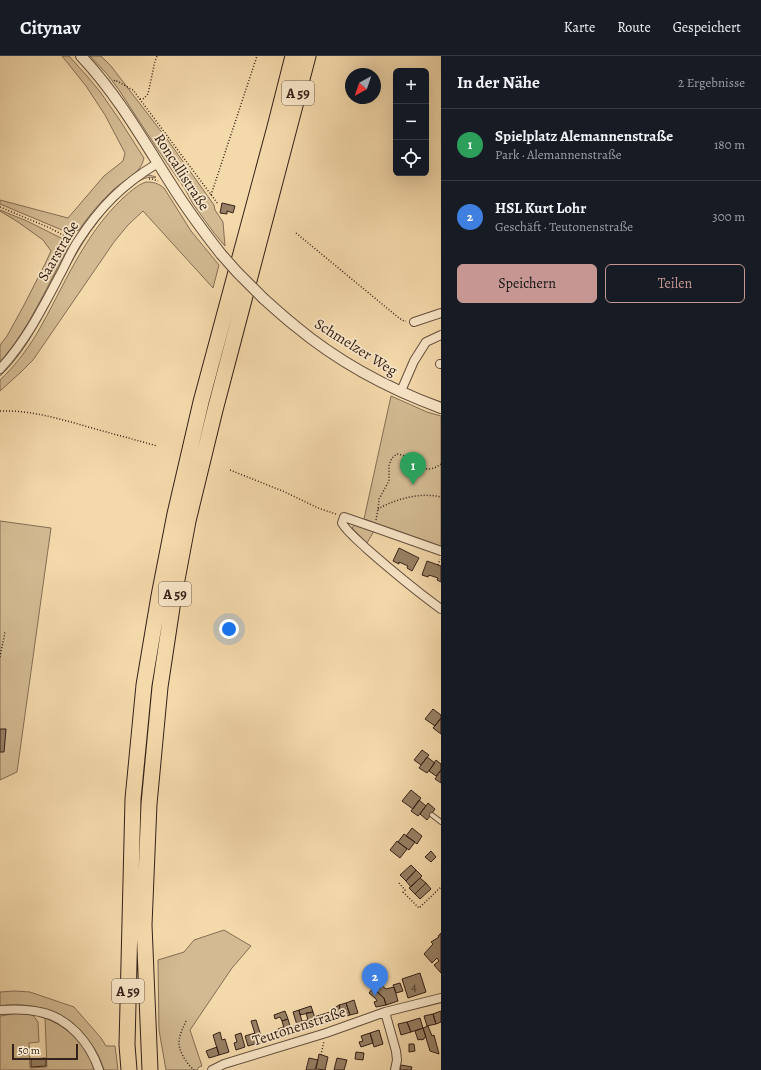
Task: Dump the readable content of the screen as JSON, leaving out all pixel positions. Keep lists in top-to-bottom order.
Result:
{
  "streets": {
    "highway": ["A 59"],
    "street": [
      "Roncallistraße",
      "Saarstraße",
      "Schmelzer Weg",
      "Teutonenstraße"
    ]
  },
  "crossings": [
    ["Roncallistraße", "Saarstraße"],
    ["Roncallistraße", "Schmelzer Weg"]
  ],
  "house_numbers": ["4"],
  "scale_bar": "50 m",
  "north": "bottom left",
  "page": {
    "header": "Citynav",
    "nav": ["Karte", "Route", "Gespeichert"],
    "heading": ["In der Nähe", "2 Ergebnisse"],
    "map_buttons": ["+", "−"],
    "list": [
      {
        "mark": "1",
        "name": "Spielplatz Alemannenstraße",
        "note": "Park · Alemannenstraße",
        "value": "180 m"
      },
      {
        "mark": "2",
        "name": "HSL Kurt Lohr",
        "note": "Geschäft · Teutonenstraße",
        "value": "300 m"
      }
    ],
    "buttons": ["Speichern", "Teilen"],
    "pins": ["1", "2"],
    "scale": "50 m"
  }
}
